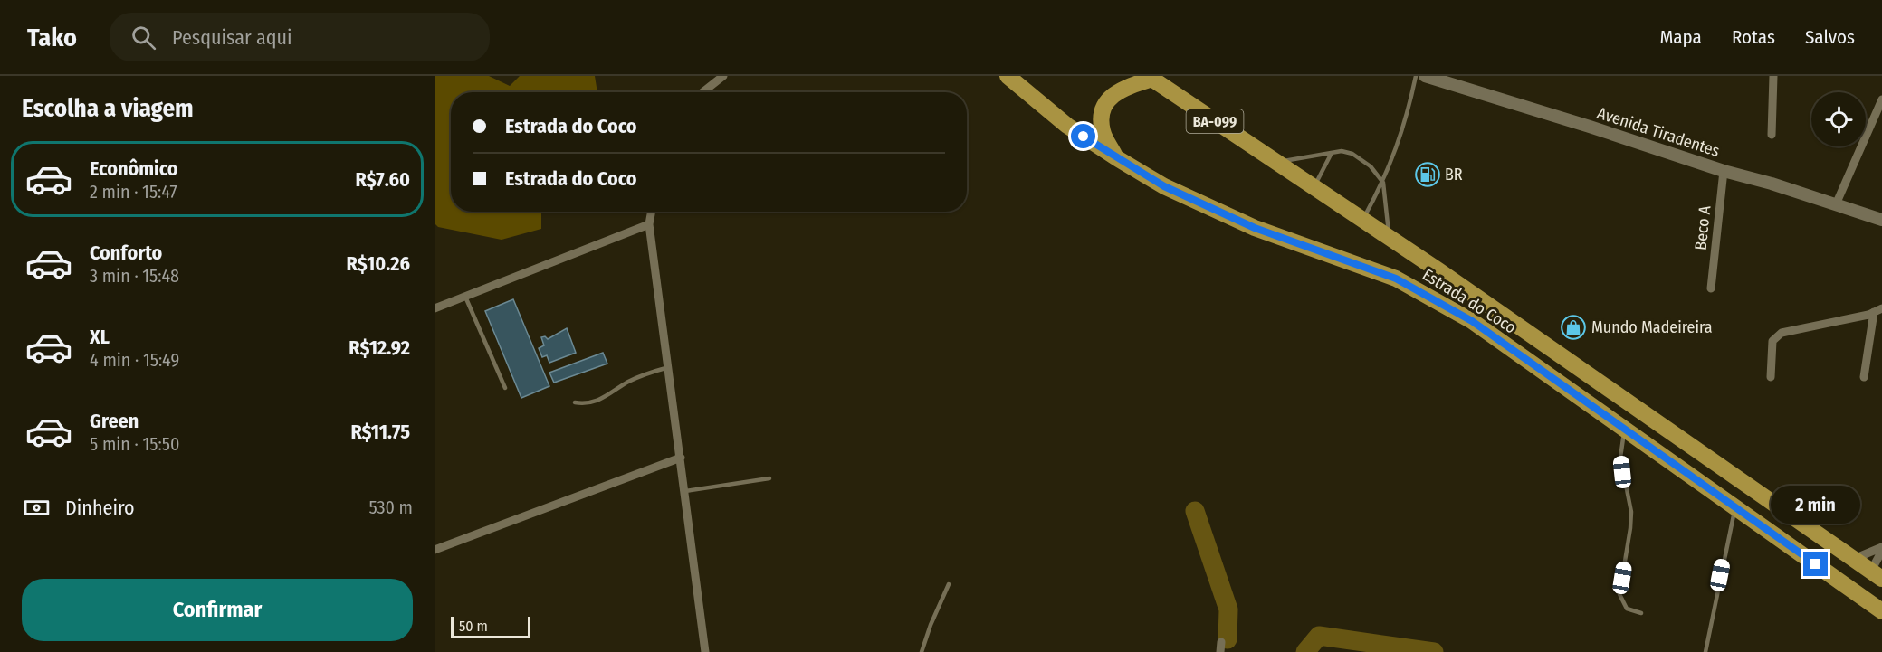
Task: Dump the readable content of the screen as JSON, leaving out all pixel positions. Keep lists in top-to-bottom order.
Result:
{
  "streets": {
    "highway": ["BA-099", "Estrada do Coco"],
    "street": ["Avenida Tiradentes", "Beco A"]
  },
  "crossings": [
    ["Avenida Tiradentes", "Beco A"]
  ],
  "places": {
    "fuel station": ["BR"],
    "shop": ["Mundo Madeireira"]
  },
  "scale_bar": "50 m",
  "page": {
    "header": "Tako",
    "search": "Pesquisar aqui",
    "nav": ["Mapa", "Rotas", "Salvos"],
    "heading": "Escolha a viagem",
    "banner": ["Estrada do Coco", "Estrada do Coco"],
    "list": [
      {
        "name": "Econômico",
        "note": "2 min · 15:47",
        "value": "R$7.60"
      },
      {
        "name": "Conforto",
        "note": "3 min · 15:48",
        "value": "R$10.26"
      },
      {
        "name": "XL",
        "note": "4 min · 15:49",
        "value": "R$12.92"
      },
      {
        "name": "Green",
        "note": "5 min · 15:50",
        "value": "R$11.75"
      }
    ],
    "pay": ["Dinheiro", "530 m"],
    "bubble": "2 min",
    "buttons": "Confirmar",
    "scale": "50 m"
  }
}
